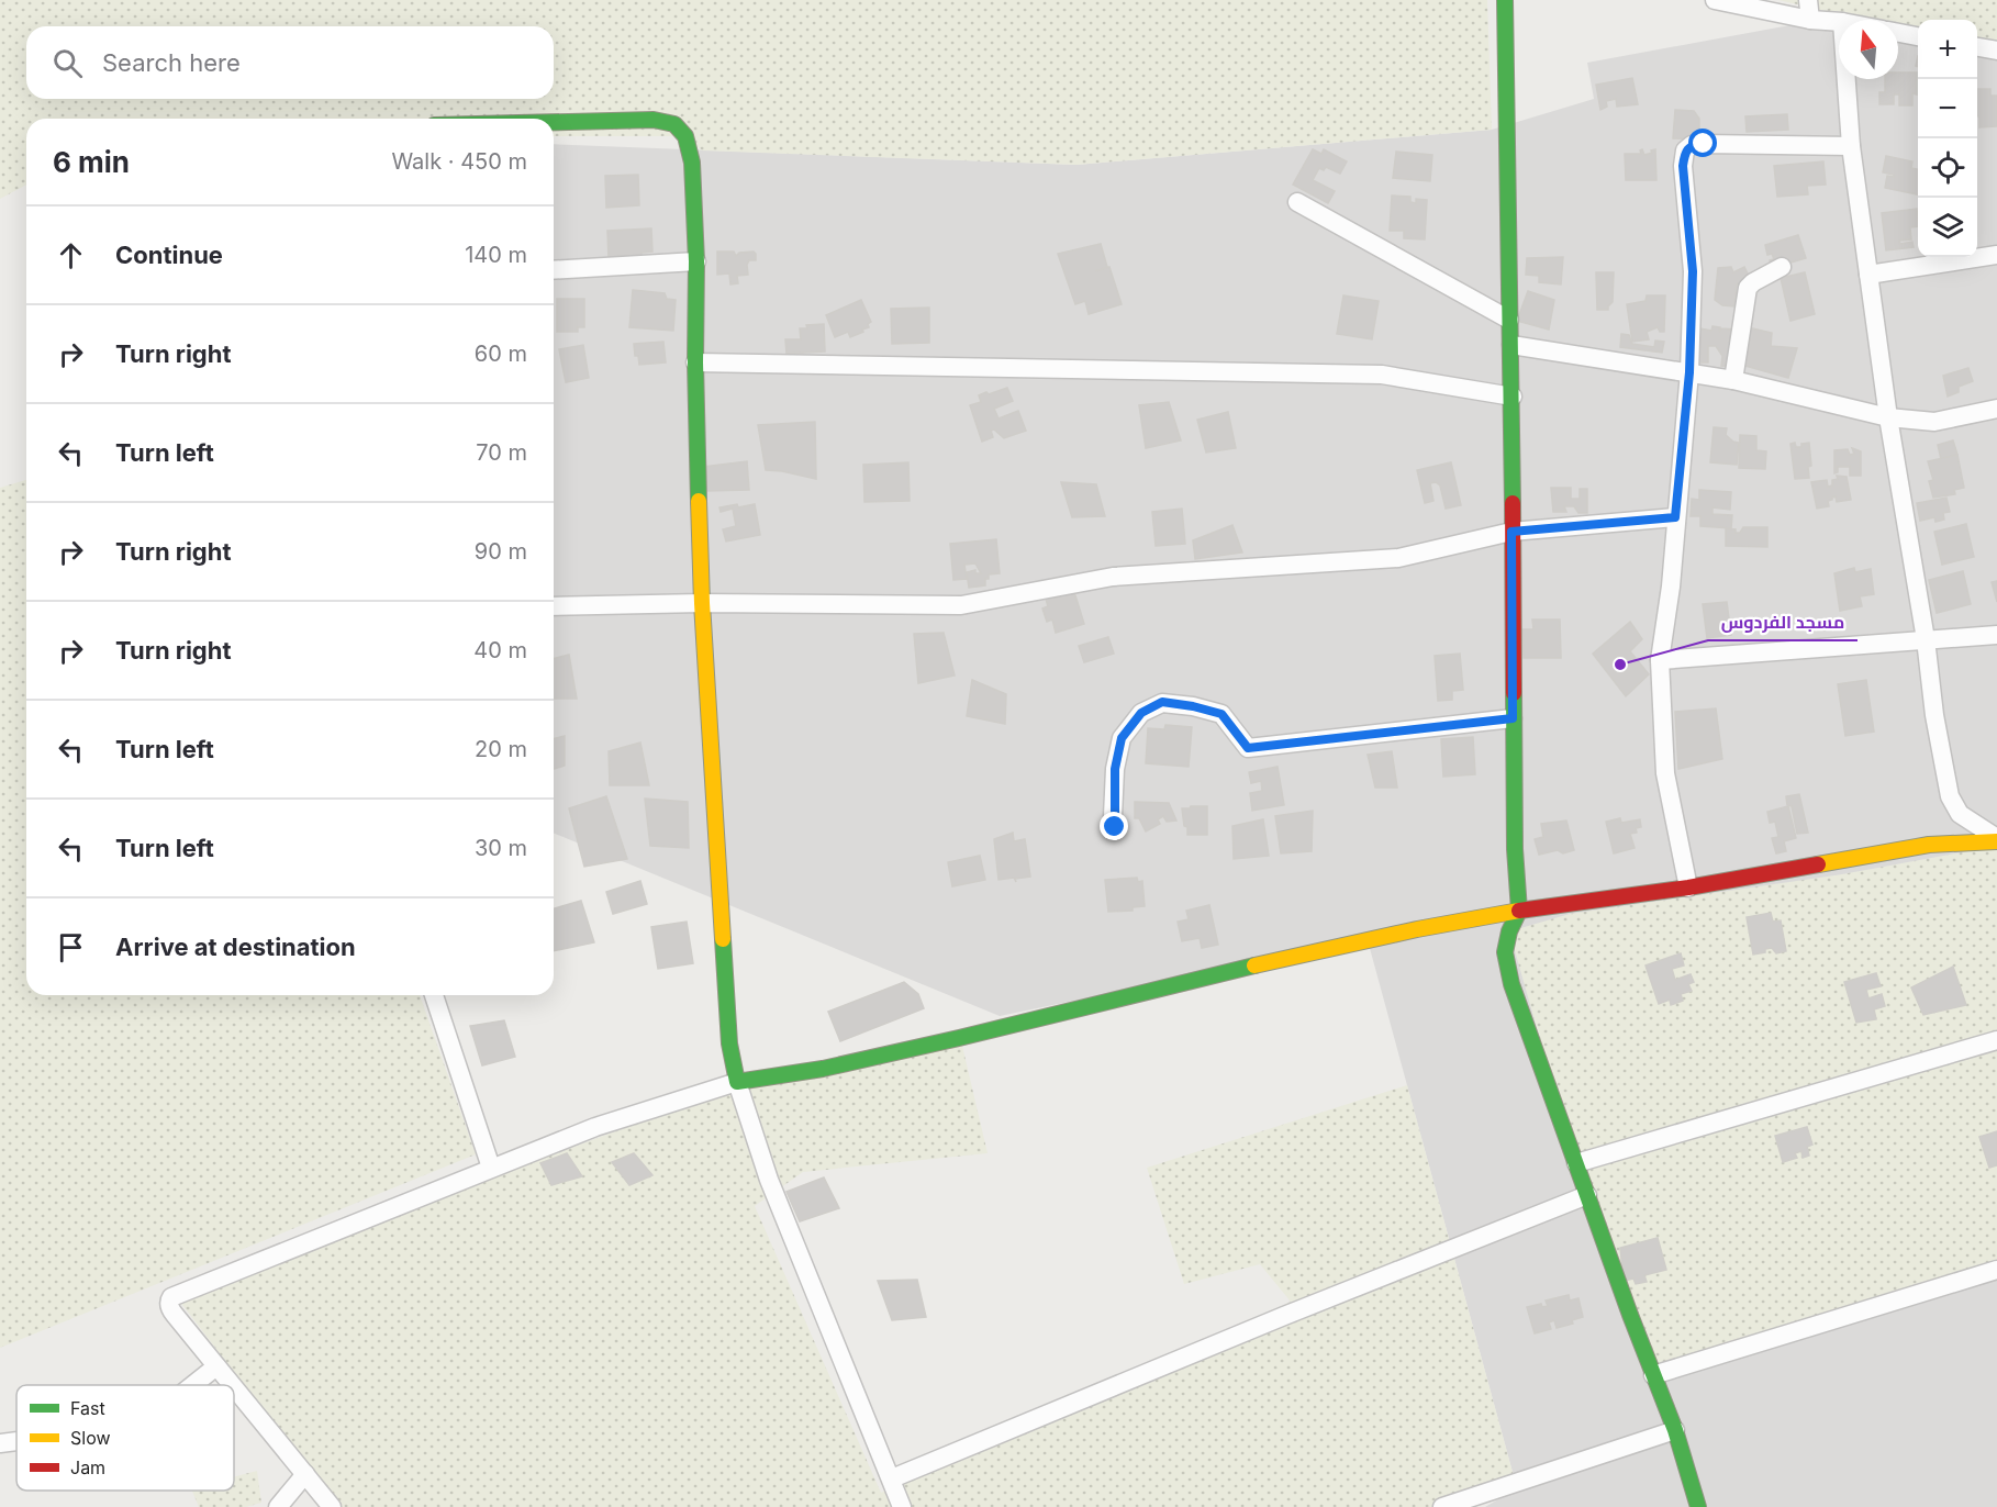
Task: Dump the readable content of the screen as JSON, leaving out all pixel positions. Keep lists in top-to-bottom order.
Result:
{
  "places": ["مسجد الفردوس"],
  "legend": ["Fast", "Slow", "Jam"],
  "north": "top",
  "page": {
    "map_buttons": ["+", "−"],
    "search": "Search here",
    "heading": ["6 min", "Walk · 450 m"],
    "list": [
      ["Continue", "140 m"],
      ["Turn right", "60 m"],
      ["Turn left", "70 m"],
      ["Turn right", "90 m"],
      ["Turn right", "40 m"],
      ["Turn left", "20 m"],
      ["Turn left", "30 m"],
      "Arrive at destination"
    ]
  }
}
